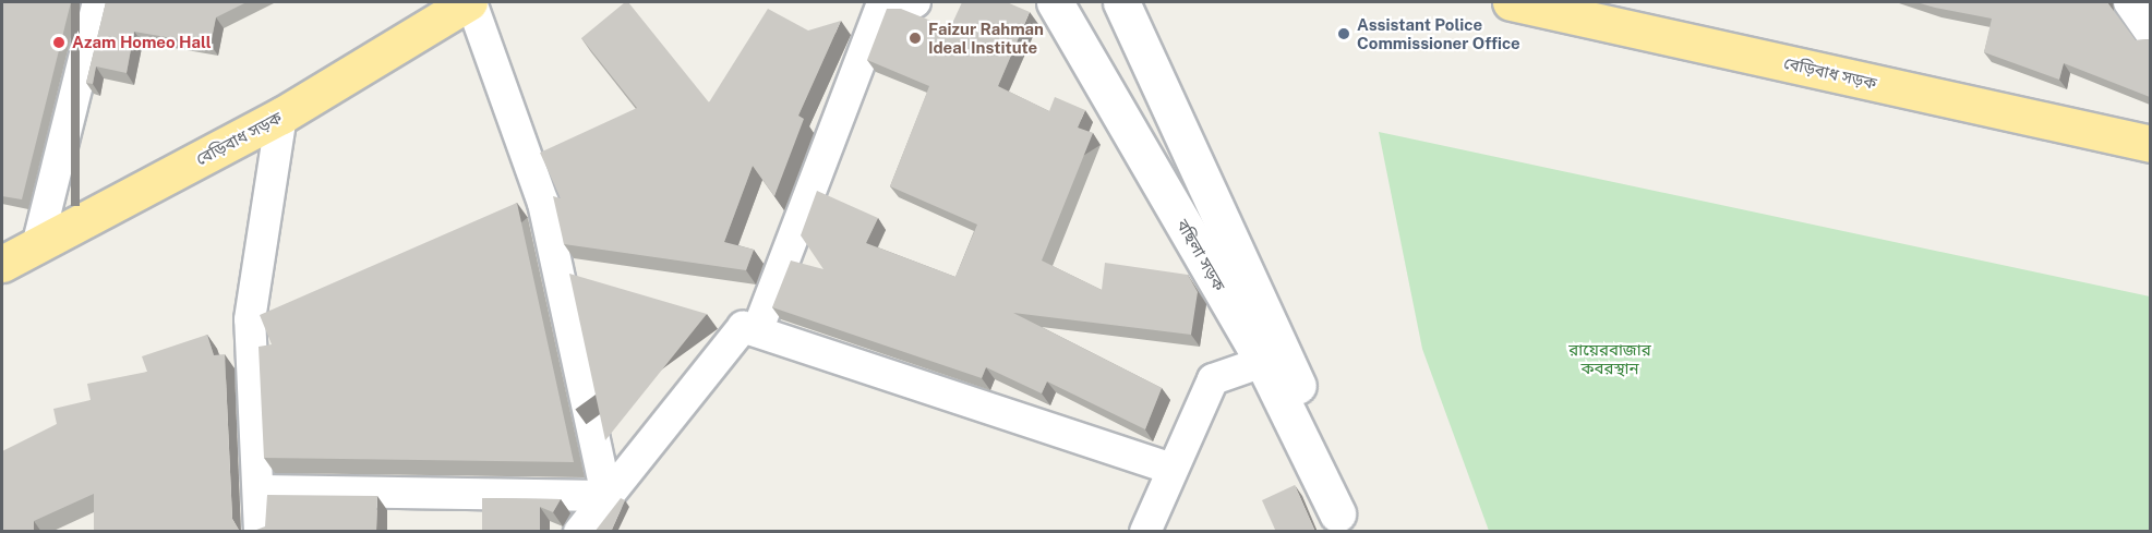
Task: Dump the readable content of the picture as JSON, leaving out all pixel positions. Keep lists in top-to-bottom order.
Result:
{
  "streets": {
    "highway": ["বেড়িবাধ সড়ক"],
    "main road": ["বছিলা সড়ক"]
  },
  "parks": ["রায়েরবাজার কবরস্থান"],
  "places": ["Assistant Police Commissioner Office", "Faizur Rahman Ideal Institute", "Azam Homeo Hall"]
}
